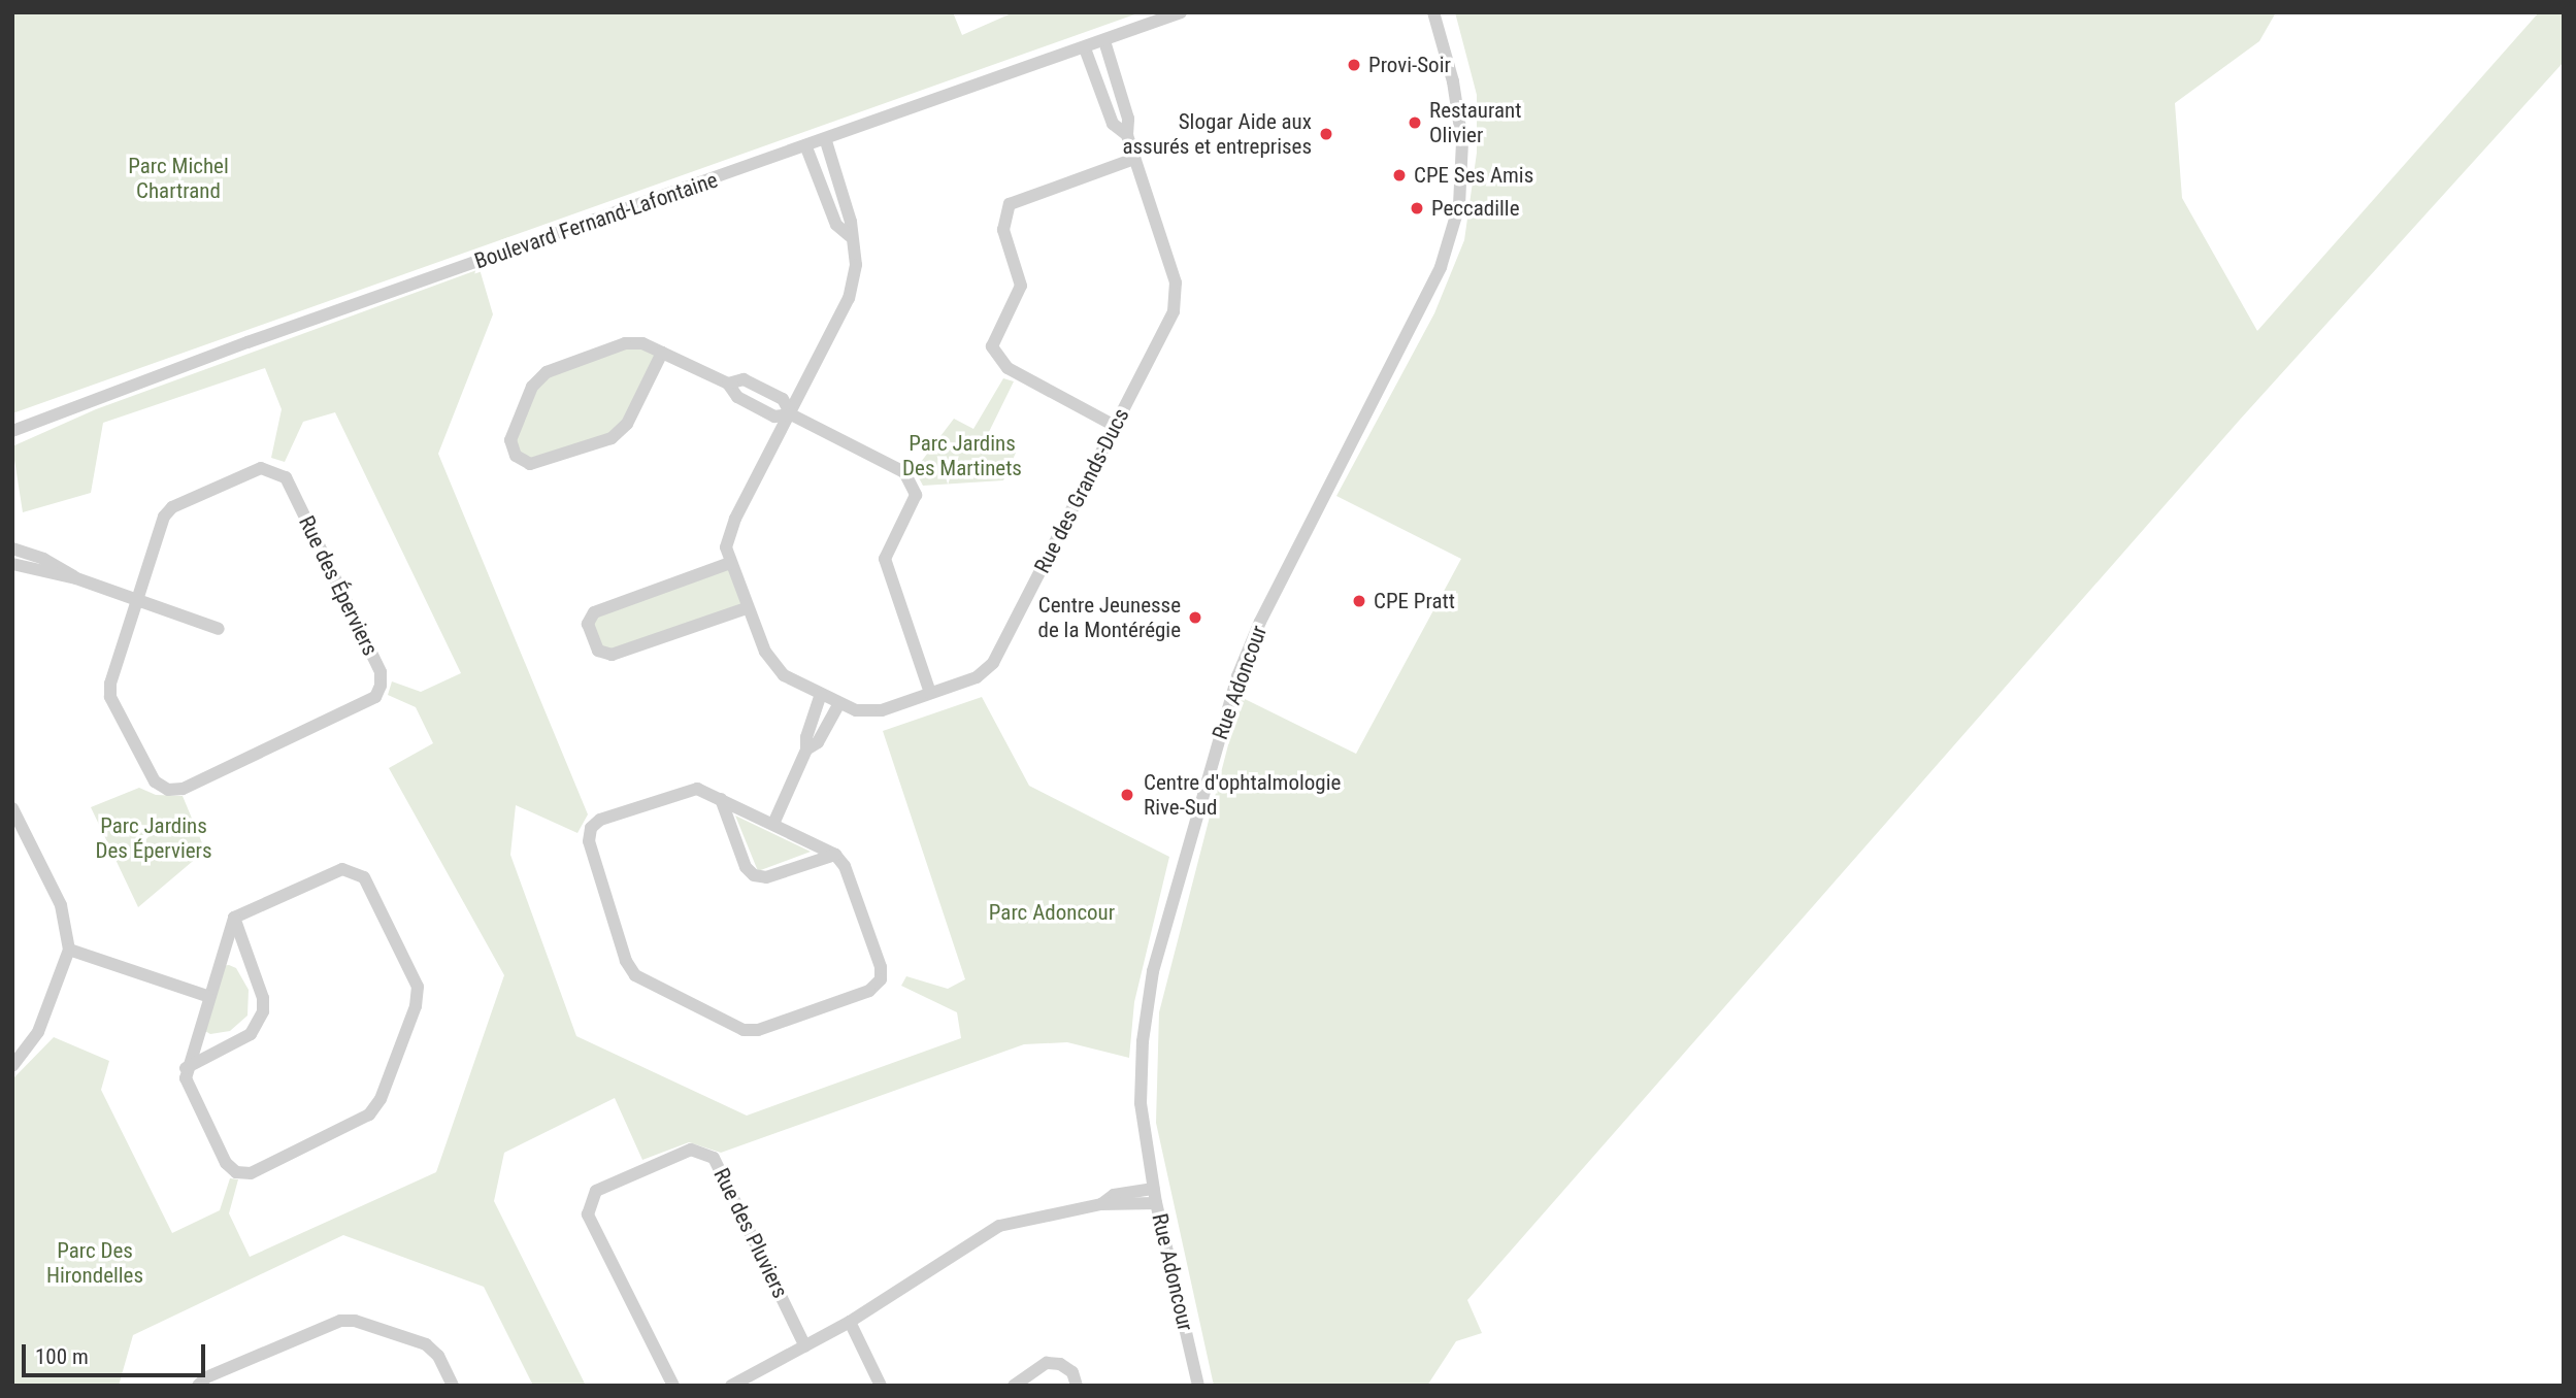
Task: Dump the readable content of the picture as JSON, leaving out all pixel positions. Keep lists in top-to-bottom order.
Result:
{
  "streets": {
    "street": [
      "Boulevard Fernand-Lafontaine",
      "Rue des Grands-Ducs",
      "Rue des Éperviers",
      "Rue Adoncour",
      "Rue des Pluviers"
    ]
  },
  "crossings": [
    ["Boulevard Fernand-Lafontaine", "Rue des Grands-Ducs"]
  ],
  "parks": [
    "Parc Michel Chartrand",
    "Parc Jardins Des Martinets",
    "Parc Jardins Des Éperviers",
    "Parc Adoncour",
    "Parc Des Hirondelles"
  ],
  "places": [
    "Provi-Soir",
    "Restaurant Olivier",
    "Slogar Aide aux assurés et entreprises",
    "CPE Ses Amis",
    "Peccadille",
    "CPE Pratt",
    "Centre Jeunesse de la Montérégie",
    "Centre d'ophtalmologie Rive-Sud"
  ],
  "scale_bar": "100 m"
}
